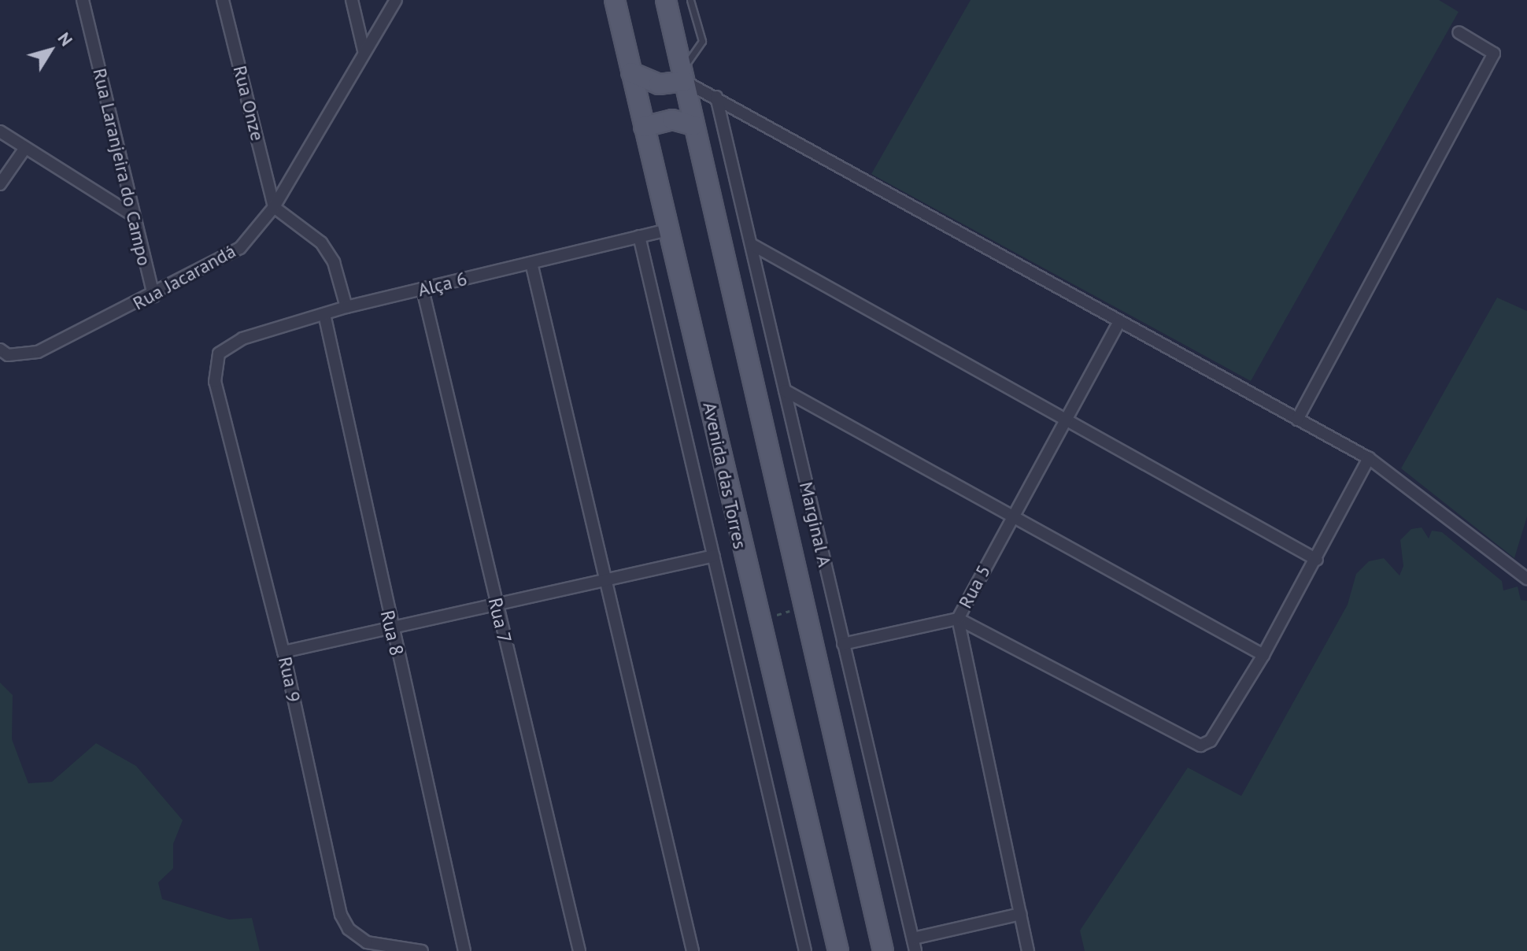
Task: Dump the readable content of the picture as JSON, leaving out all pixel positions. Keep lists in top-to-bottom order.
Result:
{
  "streets": {
    "main road": ["Avenida das Torres"],
    "street": [
      "Rua Onze",
      "Rua Laranjeira do Campo",
      "Rua Jacarandá",
      "Alça 6",
      "Marginal A",
      "Rua 5",
      "Rua 7",
      "Rua 8",
      "Rua 9"
    ]
  },
  "crossings": [
    ["Rua Onze", "Rua Jacarandá"],
    ["Rua Laranjeira do Campo", "Rua Jacarandá"],
    ["Alça 6", "Avenida das Torres"],
    ["Alça 6", "Rua 7"],
    ["Alça 6", "Rua 8"],
    ["Alça 6", "Rua 9"]
  ],
  "north": "top right"
}
